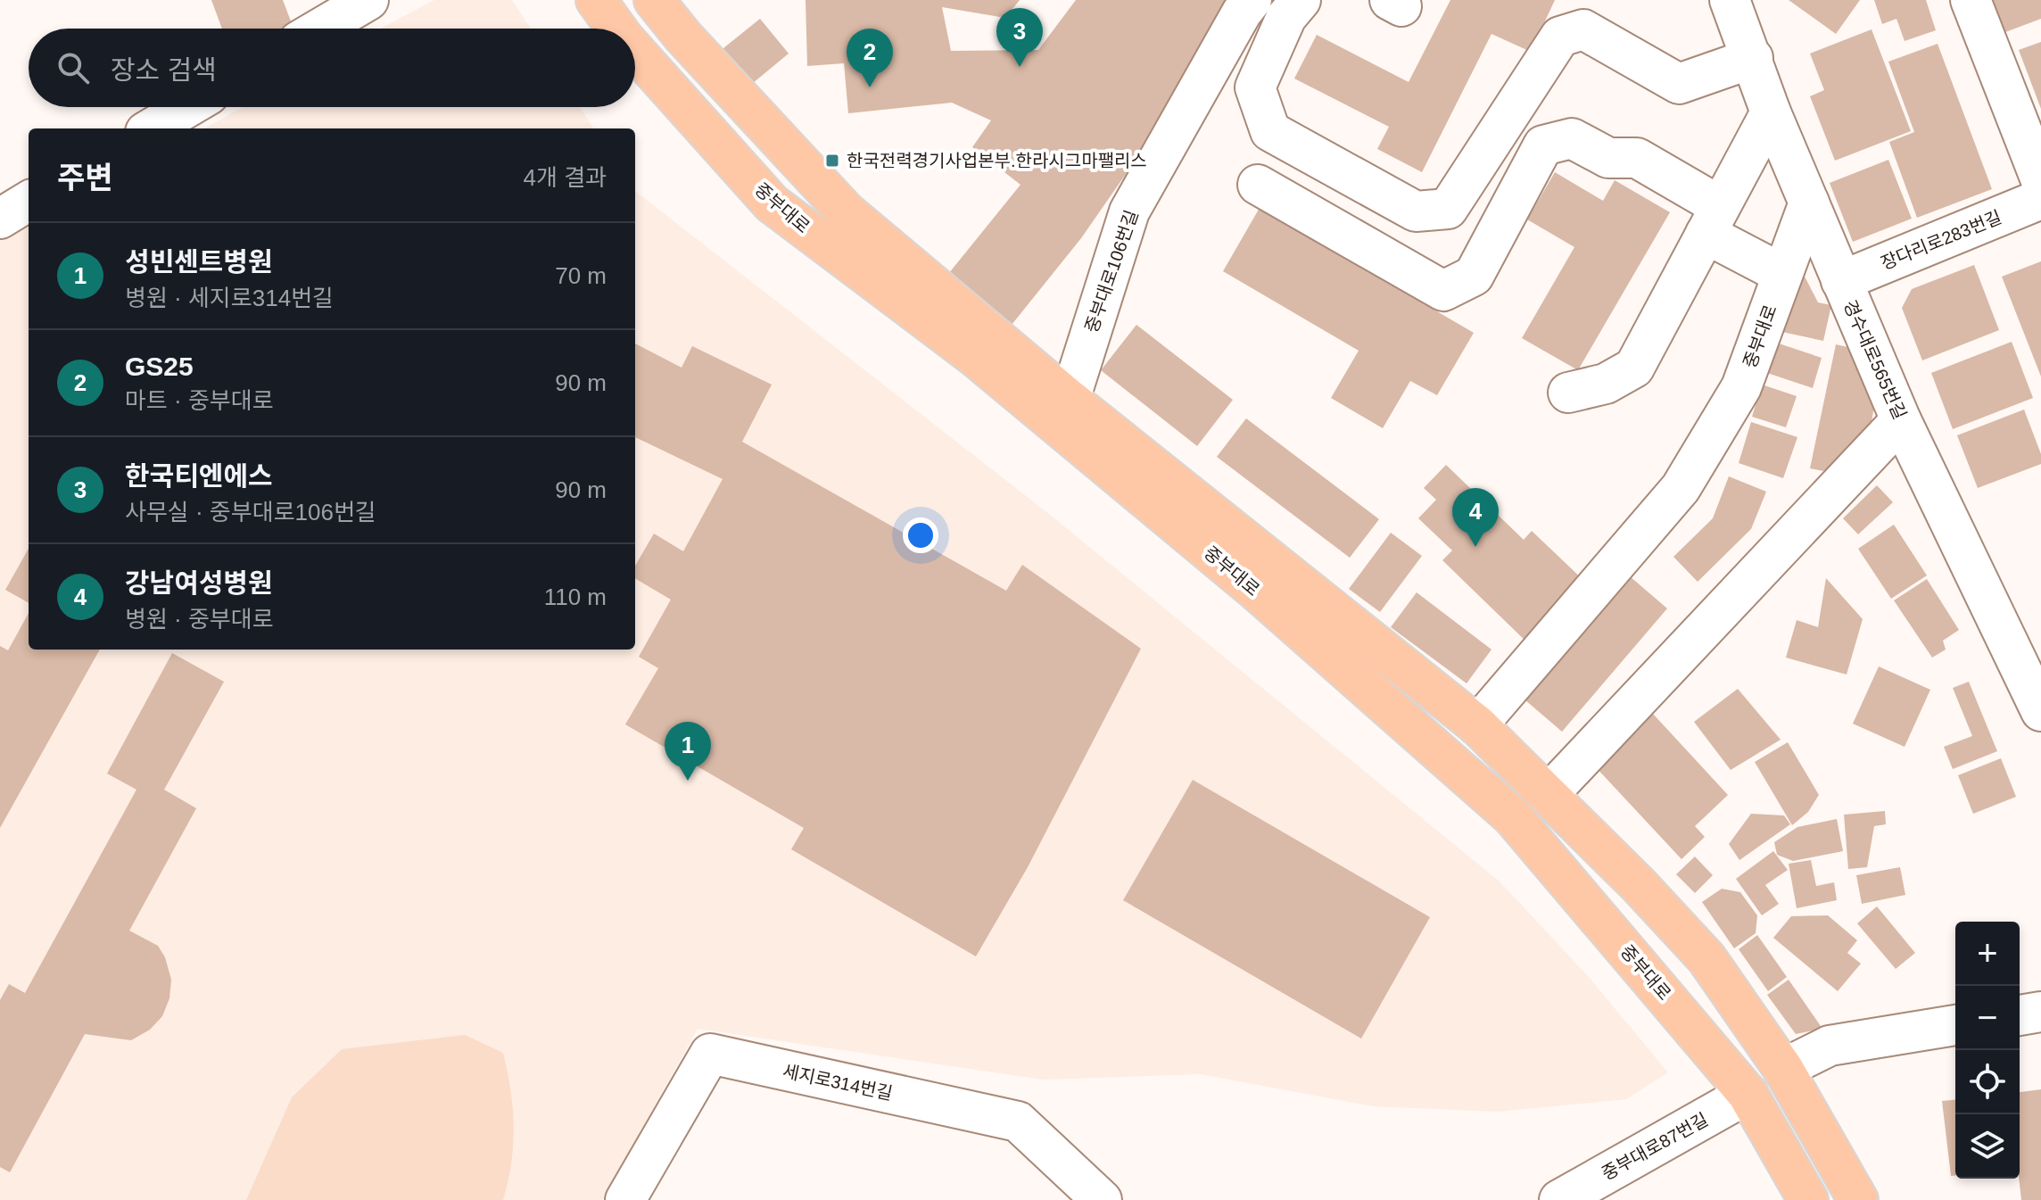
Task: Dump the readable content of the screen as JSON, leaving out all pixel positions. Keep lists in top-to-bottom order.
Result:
{
  "streets": {
    "main road": ["중부대로"],
    "street": [
      "장다리로283번길",
      "중부대로106번길",
      "경수대로565번길",
      "세지로314번길",
      "중부대로87번길"
    ]
  },
  "crossings": [
    ["중부대로", "중부대로106번길"],
    ["중부대로", "경수대로565번길"],
    ["중부대로", "중부대로87번길"],
    ["장다리로283번길", "경수대로565번길"]
  ],
  "places": {
    "transit": ["한국전력경기사업본부.한라시그마팰리스"]
  },
  "page": {
    "pins": [
      "3",
      "2",
      "4",
      "1"
    ],
    "search": "장소 검색",
    "heading": ["주변", "4개 결과"],
    "list": [
      {
        "mark": "1",
        "name": "성빈센트병원",
        "note": "병원 · 세지로314번길",
        "value": "70 m"
      },
      {
        "mark": "2",
        "name": "GS25",
        "note": "마트 · 중부대로",
        "value": "90 m"
      },
      {
        "mark": "3",
        "name": "한국티엔에스",
        "note": "사무실 · 중부대로106번길",
        "value": "90 m"
      },
      {
        "mark": "4",
        "name": "강남여성병원",
        "note": "병원 · 중부대로",
        "value": "110 m"
      }
    ],
    "map_buttons": ["+", "−"]
  }
}
